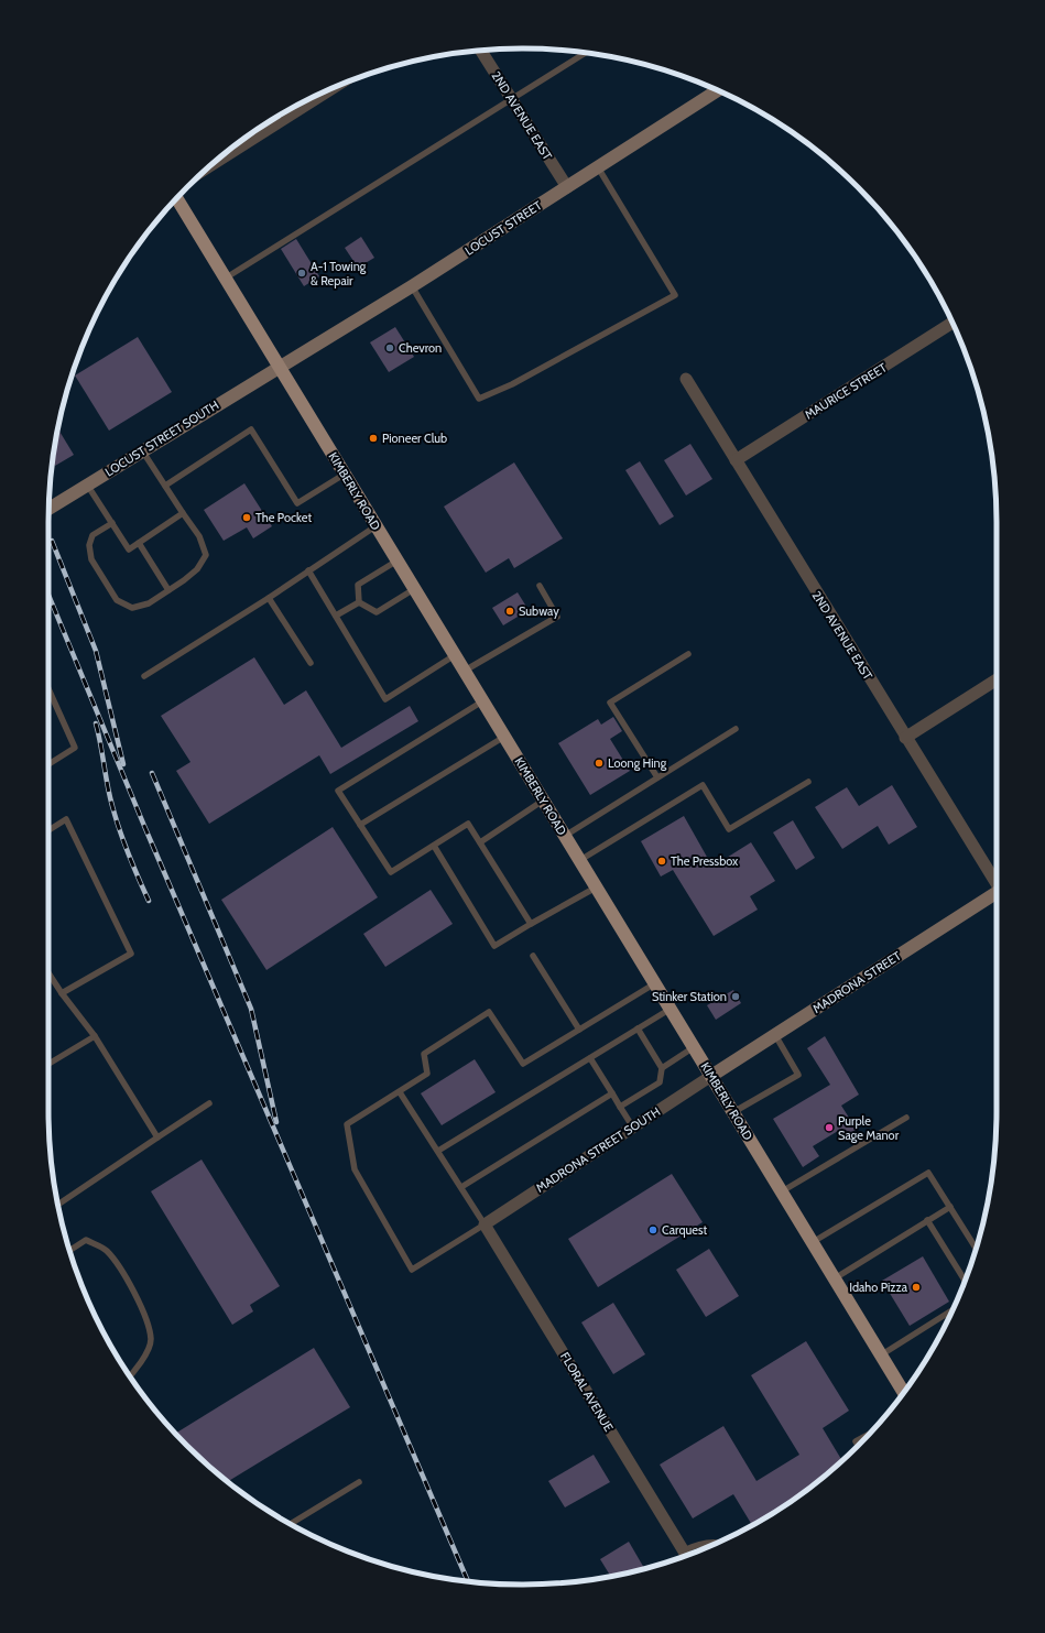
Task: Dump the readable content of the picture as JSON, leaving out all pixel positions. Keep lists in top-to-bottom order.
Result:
{
  "streets": {
    "main road": ["KIMBERLY ROAD"],
    "street": [
      "2ND AVENUE EAST",
      "LOCUST STREET",
      "MAURICE STREET",
      "LOCUST STREET SOUTH",
      "MADRONA STREET",
      "MADRONA STREET SOUTH",
      "FLORAL AVENUE"
    ]
  },
  "crossings": [
    ["2ND AVENUE EAST", "LOCUST STREET"],
    ["2ND AVENUE EAST", "MAURICE STREET"],
    ["LOCUST STREET", "LOCUST STREET SOUTH"],
    ["LOCUST STREET", "KIMBERLY ROAD"],
    ["LOCUST STREET SOUTH", "KIMBERLY ROAD"],
    ["KIMBERLY ROAD", "MADRONA STREET"],
    ["KIMBERLY ROAD", "MADRONA STREET SOUTH"],
    ["MADRONA STREET", "MADRONA STREET SOUTH"],
    ["MADRONA STREET SOUTH", "FLORAL AVENUE"]
  ],
  "places": [
    "A-1 Towing & Repair",
    "Chevron",
    "Pioneer Club",
    "The Pocket",
    "Subway",
    "Loong Hing",
    "The Pressbox",
    "Stinker Station",
    "Purple Sage Manor",
    "Carquest",
    "Idaho Pizza"
  ]
}
